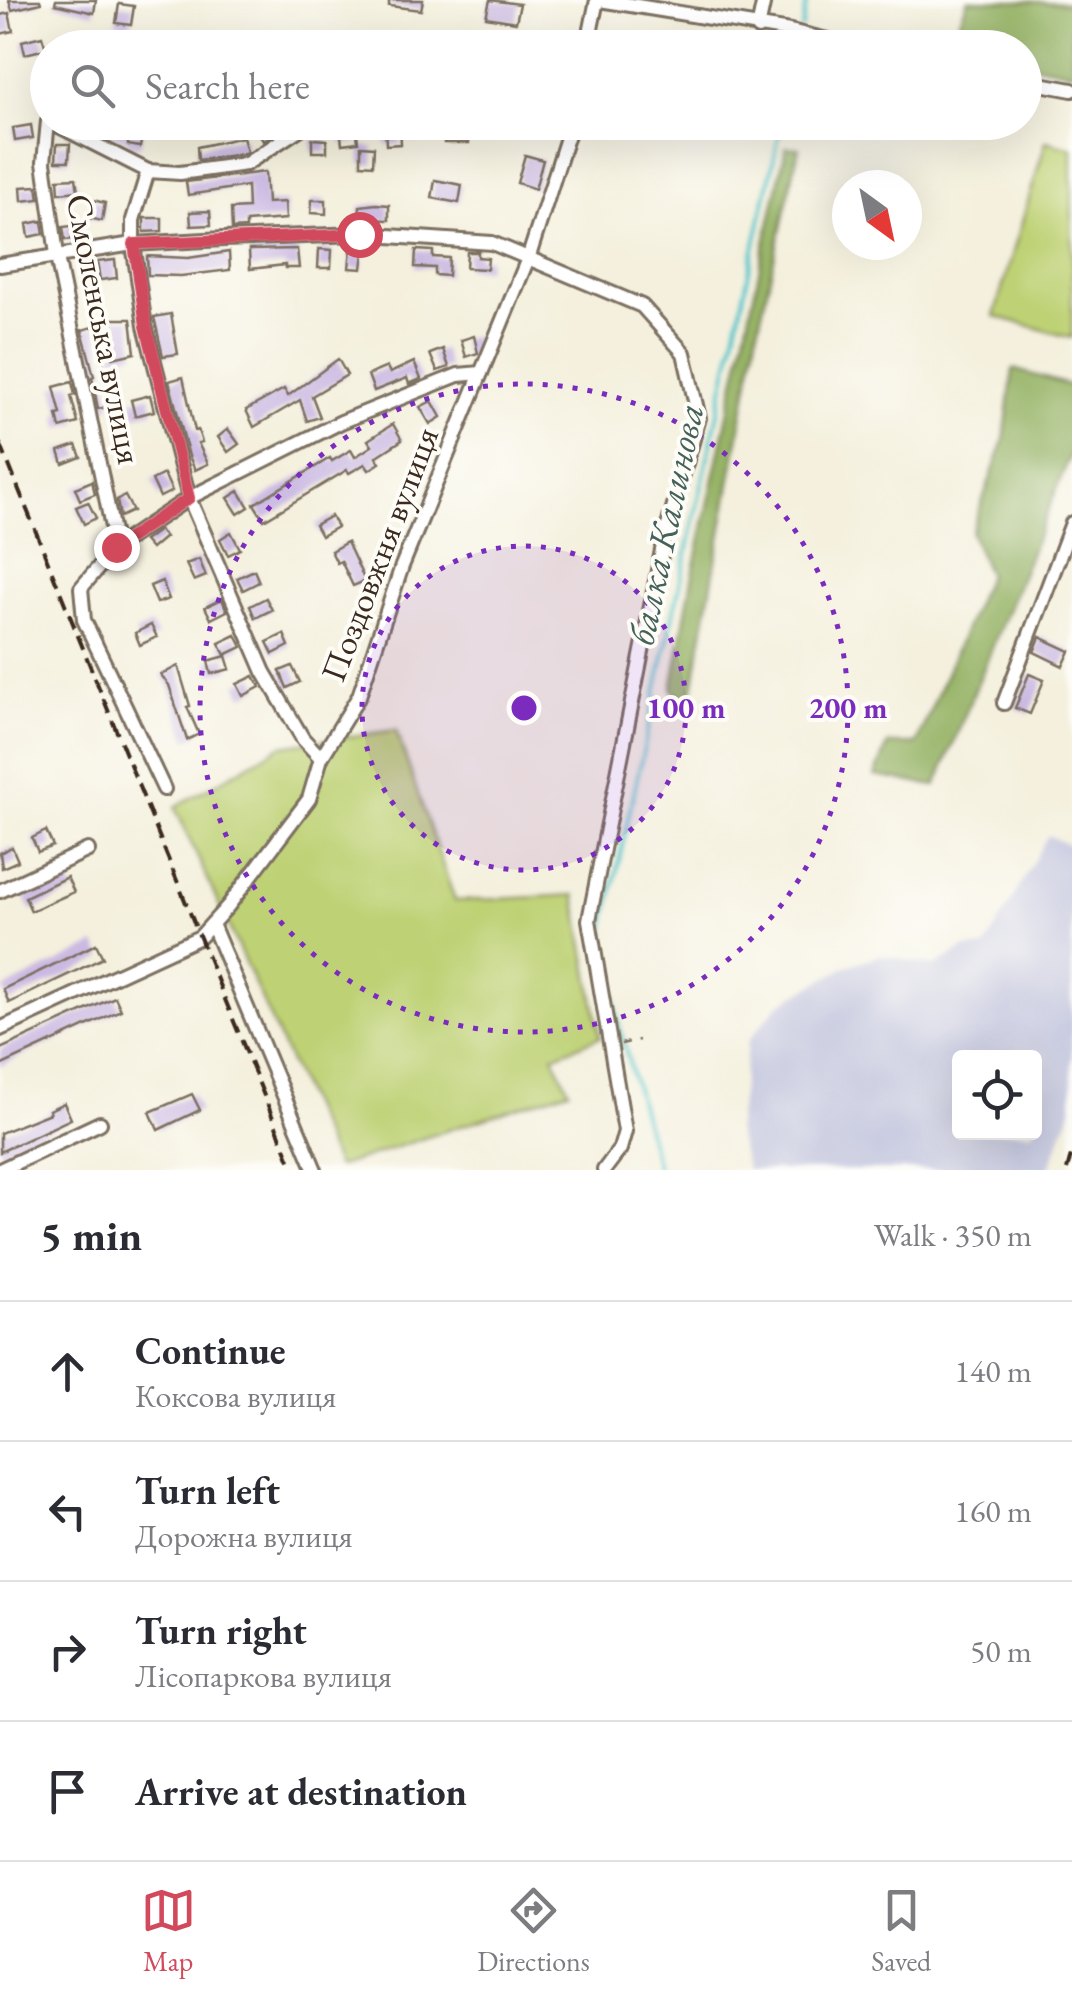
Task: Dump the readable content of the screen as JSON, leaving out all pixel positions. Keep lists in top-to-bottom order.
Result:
{
  "streets": {
    "street": ["Смоленська вулиця", "Поздовжня вулиця"]
  },
  "water": ["балка Калинова"],
  "north": "bottom right",
  "page": {
    "search": "Search here",
    "heading": ["5 min", "Walk · 350 m"],
    "list": [
      ["Continue", "Коксова вулиця", "140 m"],
      ["Turn left", "Дорожна вулиця", "160 m"],
      ["Turn right", "Лісопаркова вулиця", "50 m"],
      "Arrive at destination"
    ],
    "nav": ["Map", "Directions", "Saved"]
  },
  "rings": ["100 m", "200 m"]
}
